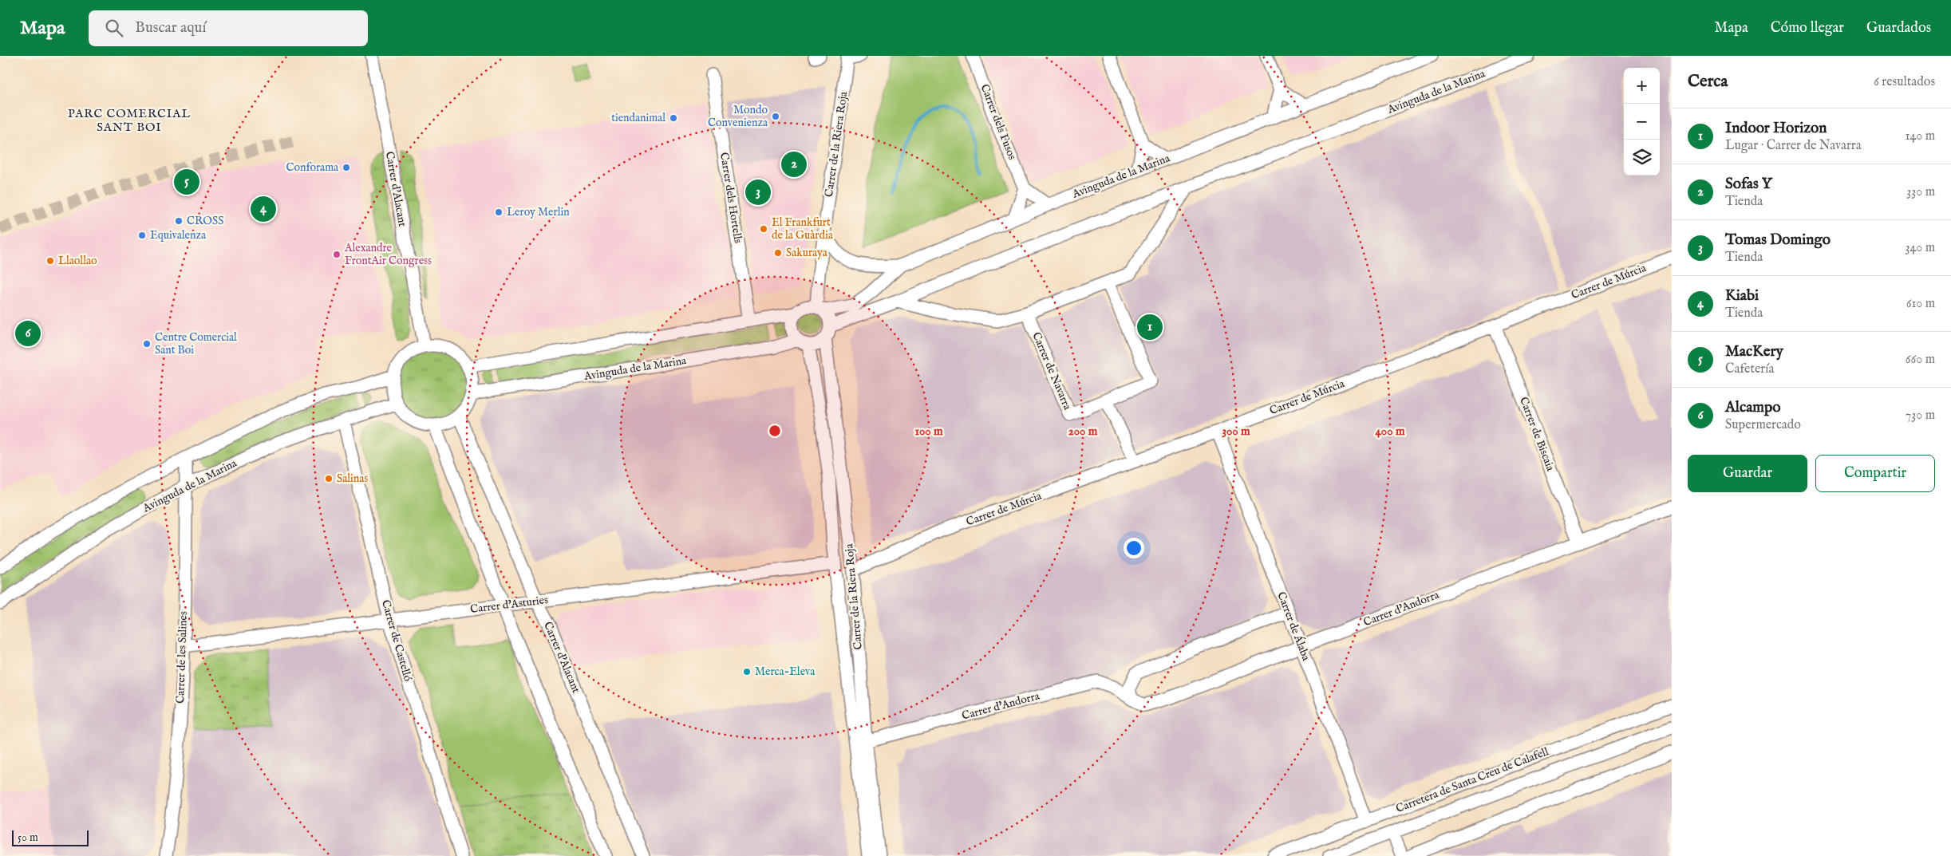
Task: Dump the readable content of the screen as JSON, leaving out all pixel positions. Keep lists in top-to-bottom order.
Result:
{
  "streets": {
    "street": [
      "Avinguda de la Marina",
      "Carrer dels Fusos",
      "Carrer de la Riera Roja",
      "Carrer d'Alacant",
      "Carrer dels Hortells",
      "Carrer de Múrcia",
      "Carrer de Navarra",
      "Carrer de Biscaia",
      "Carrer d'Asturies",
      "Carrer d'Andorra",
      "Carrer de Álaba",
      "Carrer de Castelló",
      "Carrer de les Salines",
      "Carretera de Santa Creu de Calafell"
    ]
  },
  "crossings": [
    ["Avinguda de la Marina", "Carrer de la Riera Roja"],
    ["Avinguda de la Marina", "Carrer d'Alacant"],
    ["Avinguda de la Marina", "Carrer de Castelló"],
    ["Avinguda de la Marina", "Carrer de les Salines"],
    ["Carrer de la Riera Roja", "Carrer de Múrcia"],
    ["Carrer de la Riera Roja", "Carrer d'Asturies"],
    ["Carrer de la Riera Roja", "Carrer d'Andorra"],
    ["Carrer d'Alacant", "Carrer d'Asturies"],
    ["Carrer de Múrcia", "Carrer de Biscaia"],
    ["Carrer de Múrcia", "Carrer de Álaba"],
    ["Carrer de Biscaia", "Carrer d'Andorra"],
    ["Carrer d'Asturies", "Carrer de Castelló"],
    ["Carrer d'Asturies", "Carrer de les Salines"],
    ["Carrer d'Andorra", "Carrer de Álaba"],
    ["Carrer de Álaba", "Carretera de Santa Creu de Calafell"]
  ],
  "districts": ["PARC COMERCIAL SANT BOI"],
  "places": [
    "Mondo Convenienza",
    "tiendanimal",
    "Conforama",
    "Leroy Merlin",
    "CROSS",
    "El Frankfurt de la Guàrdia",
    "Equivalenza",
    "Sakuraya",
    "Alexandre FrontAir Congress",
    "Llaollao",
    "Centre Comercial Sant Boi",
    "Salinas",
    "Merca-Eleva"
  ],
  "scale_bar": "50 m",
  "page": {
    "header": "Mapa",
    "search": "Buscar aquí",
    "nav": ["Mapa", "Cómo llegar", "Guardados"],
    "heading": ["Cerca", "6 resultados"],
    "map_buttons": ["+", "−"],
    "list": [
      {
        "mark": "1",
        "name": "Indoor Horizon",
        "note": "Lugar · Carrer de Navarra",
        "value": "140 m"
      },
      {
        "mark": "2",
        "name": "Sofas Y",
        "note": "Tienda",
        "value": "330 m"
      },
      {
        "mark": "3",
        "name": "Tomas Domingo",
        "note": "Tienda",
        "value": "340 m"
      },
      {
        "mark": "4",
        "name": "Kiabi",
        "note": "Tienda",
        "value": "610 m"
      },
      {
        "mark": "5",
        "name": "MacKery",
        "note": "Cafetería",
        "value": "660 m"
      },
      {
        "mark": "6",
        "name": "Alcampo",
        "note": "Supermercado",
        "value": "730 m"
      }
    ],
    "pins": [
      "2",
      "5",
      "3",
      "4",
      "1",
      "6"
    ],
    "buttons": ["Guardar", "Compartir"],
    "scale": "50 m"
  },
  "rings": [
    "100 m",
    "200 m",
    "300 m",
    "400 m"
  ]
}
